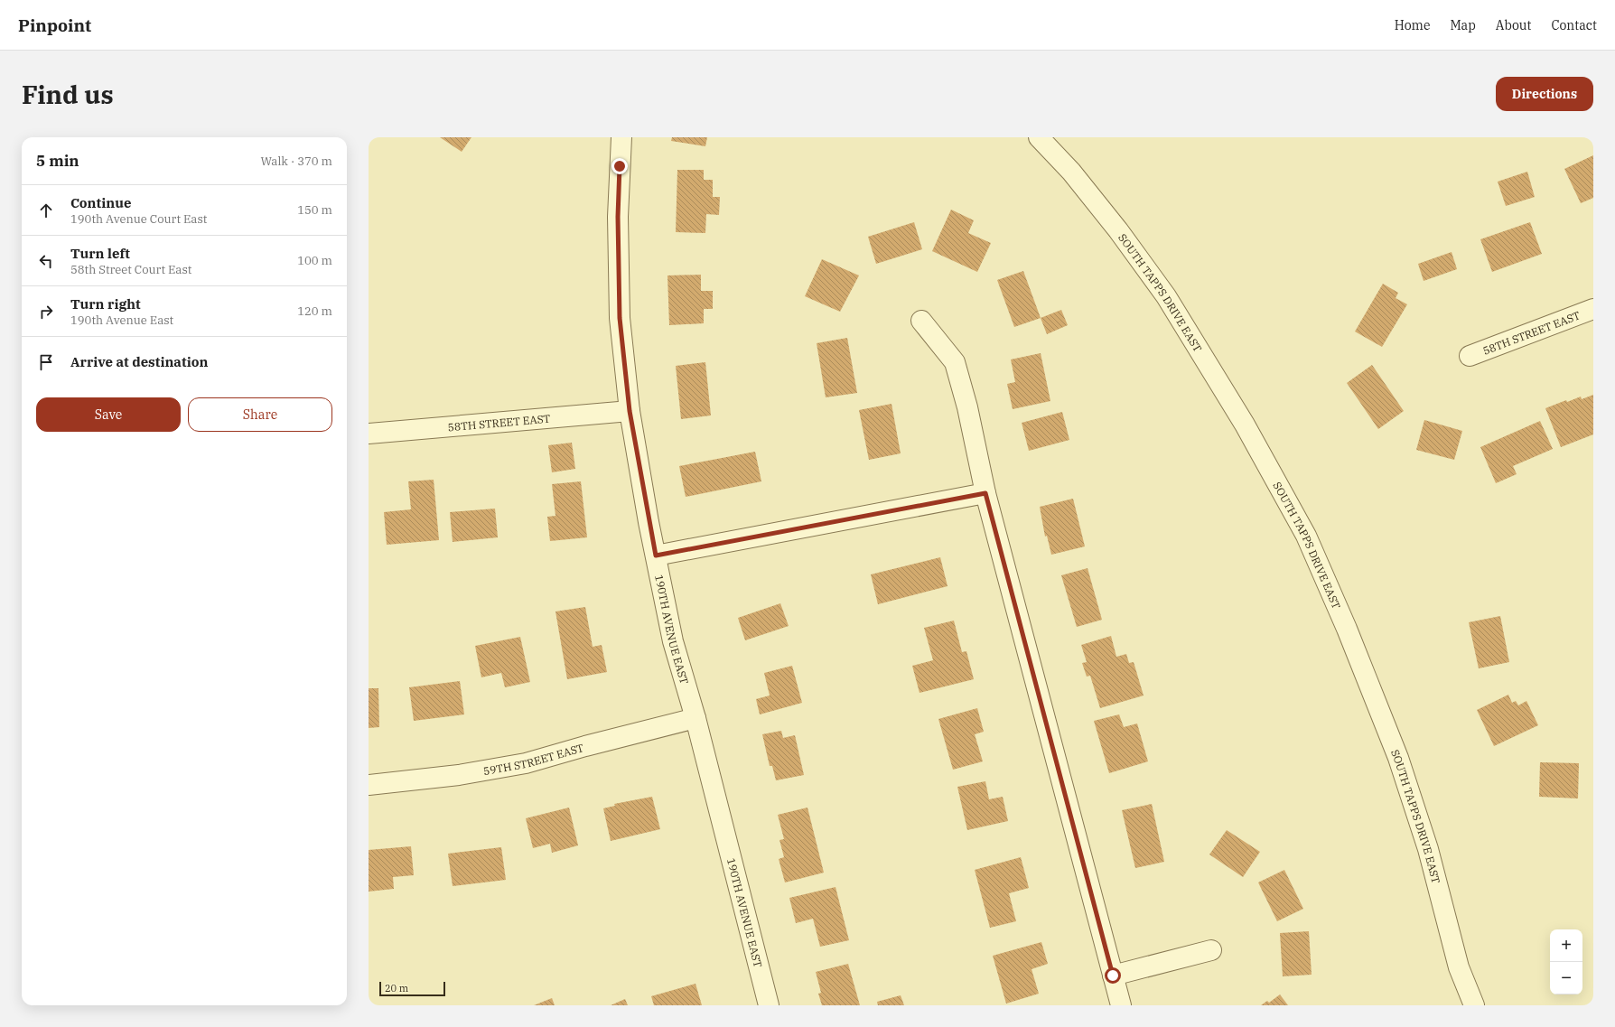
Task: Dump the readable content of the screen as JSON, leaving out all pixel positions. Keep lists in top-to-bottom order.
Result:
{
  "streets": {
    "street": [
      "SOUTH TAPPS DRIVE EAST",
      "58TH STREET EAST",
      "190TH AVENUE EAST",
      "59TH STREET EAST"
    ]
  },
  "crossings": [
    ["58TH STREET EAST", "190TH AVENUE EAST"],
    ["190TH AVENUE EAST", "59TH STREET EAST"]
  ],
  "scale_bar": "20 m",
  "page": {
    "header": "Pinpoint",
    "nav": [
      "Home",
      "Map",
      "About",
      "Contact"
    ],
    "buttons": [
      "Directions",
      ["Save", "Share"]
    ],
    "title": "Find us",
    "heading": ["5 min", "Walk · 370 m"],
    "list": [
      ["Continue", "190th Avenue Court East", "150 m"],
      ["Turn left", "58th Street Court East", "100 m"],
      ["Turn right", "190th Avenue East", "120 m"],
      "Arrive at destination"
    ],
    "map_buttons": ["+", "−"],
    "scale": "20 m"
  }
}
